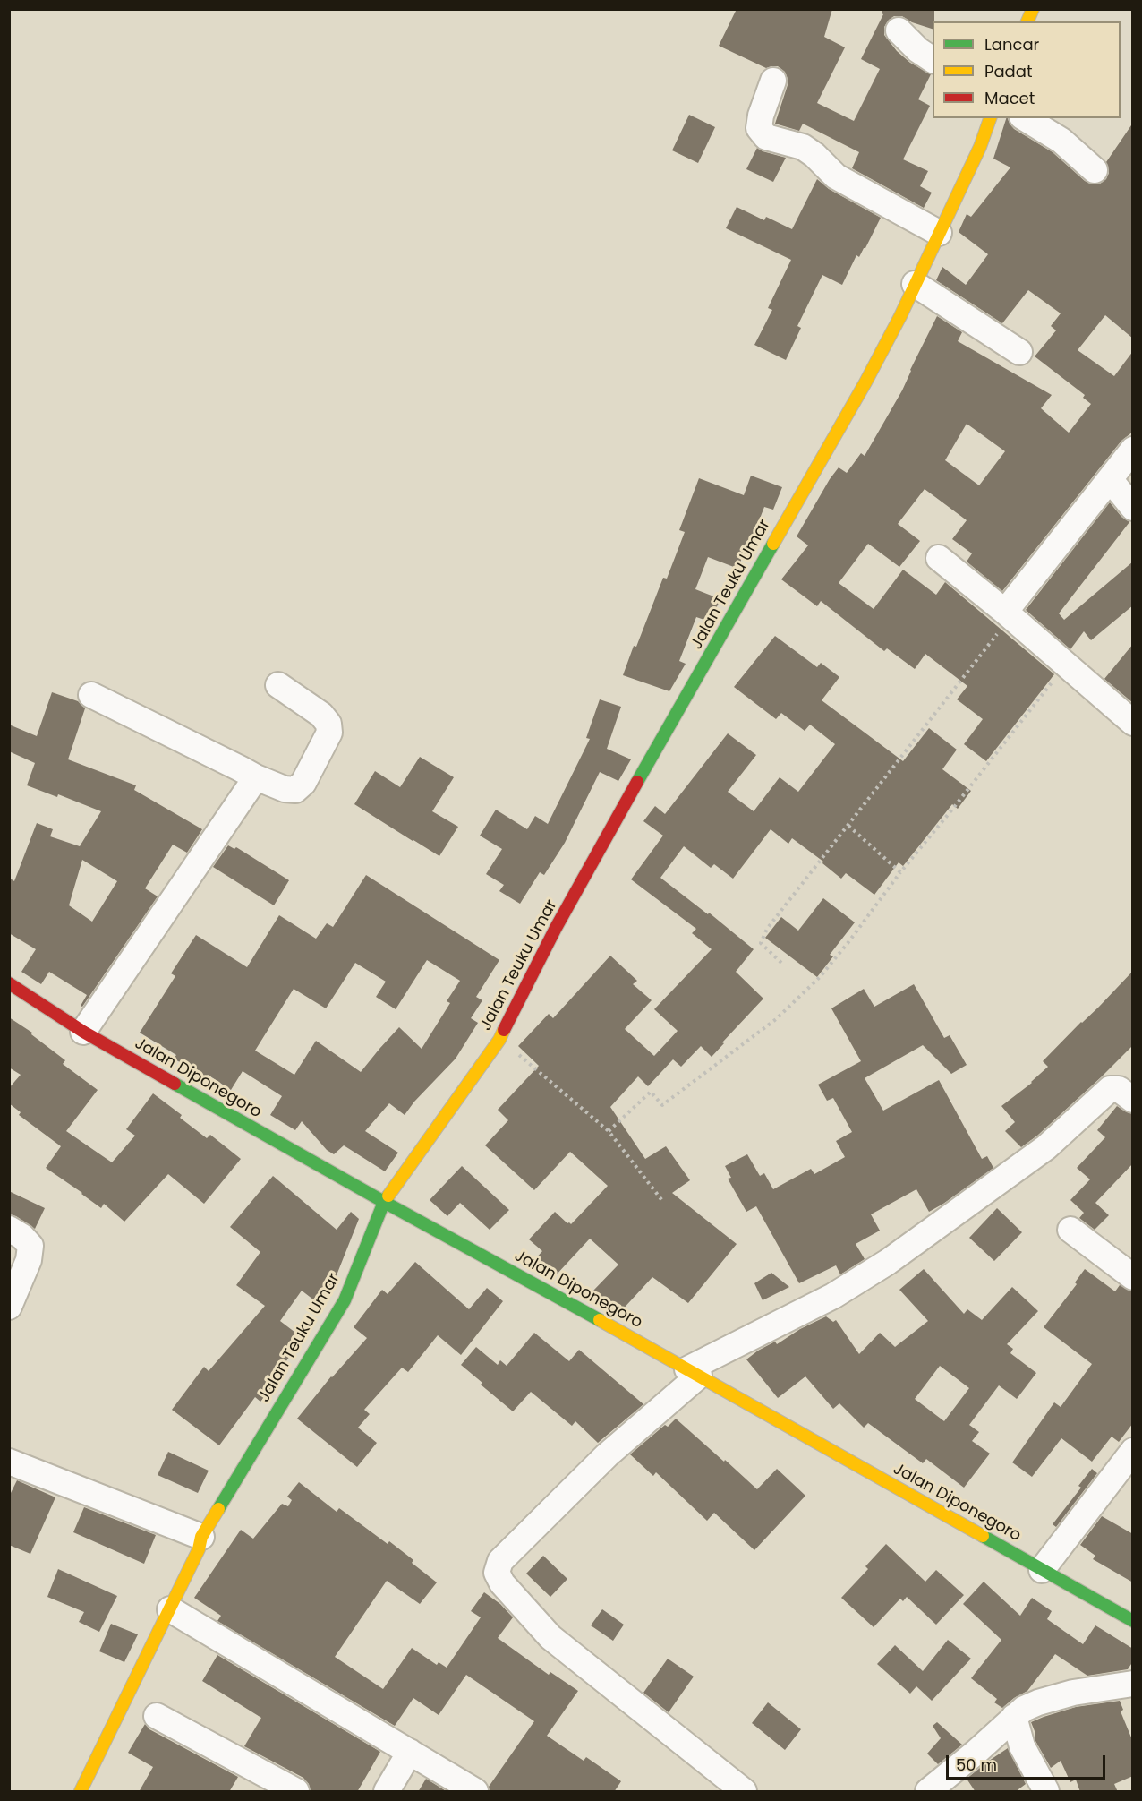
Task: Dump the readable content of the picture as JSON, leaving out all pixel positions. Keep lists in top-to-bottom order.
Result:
{
  "streets": {
    "street": ["Jalan Teuku Umar", "Jalan Diponegoro"]
  },
  "crossings": [
    ["Jalan Teuku Umar", "Jalan Diponegoro"]
  ],
  "legend": ["Lancar", "Padat", "Macet"],
  "scale_bar": "50 m"
}
